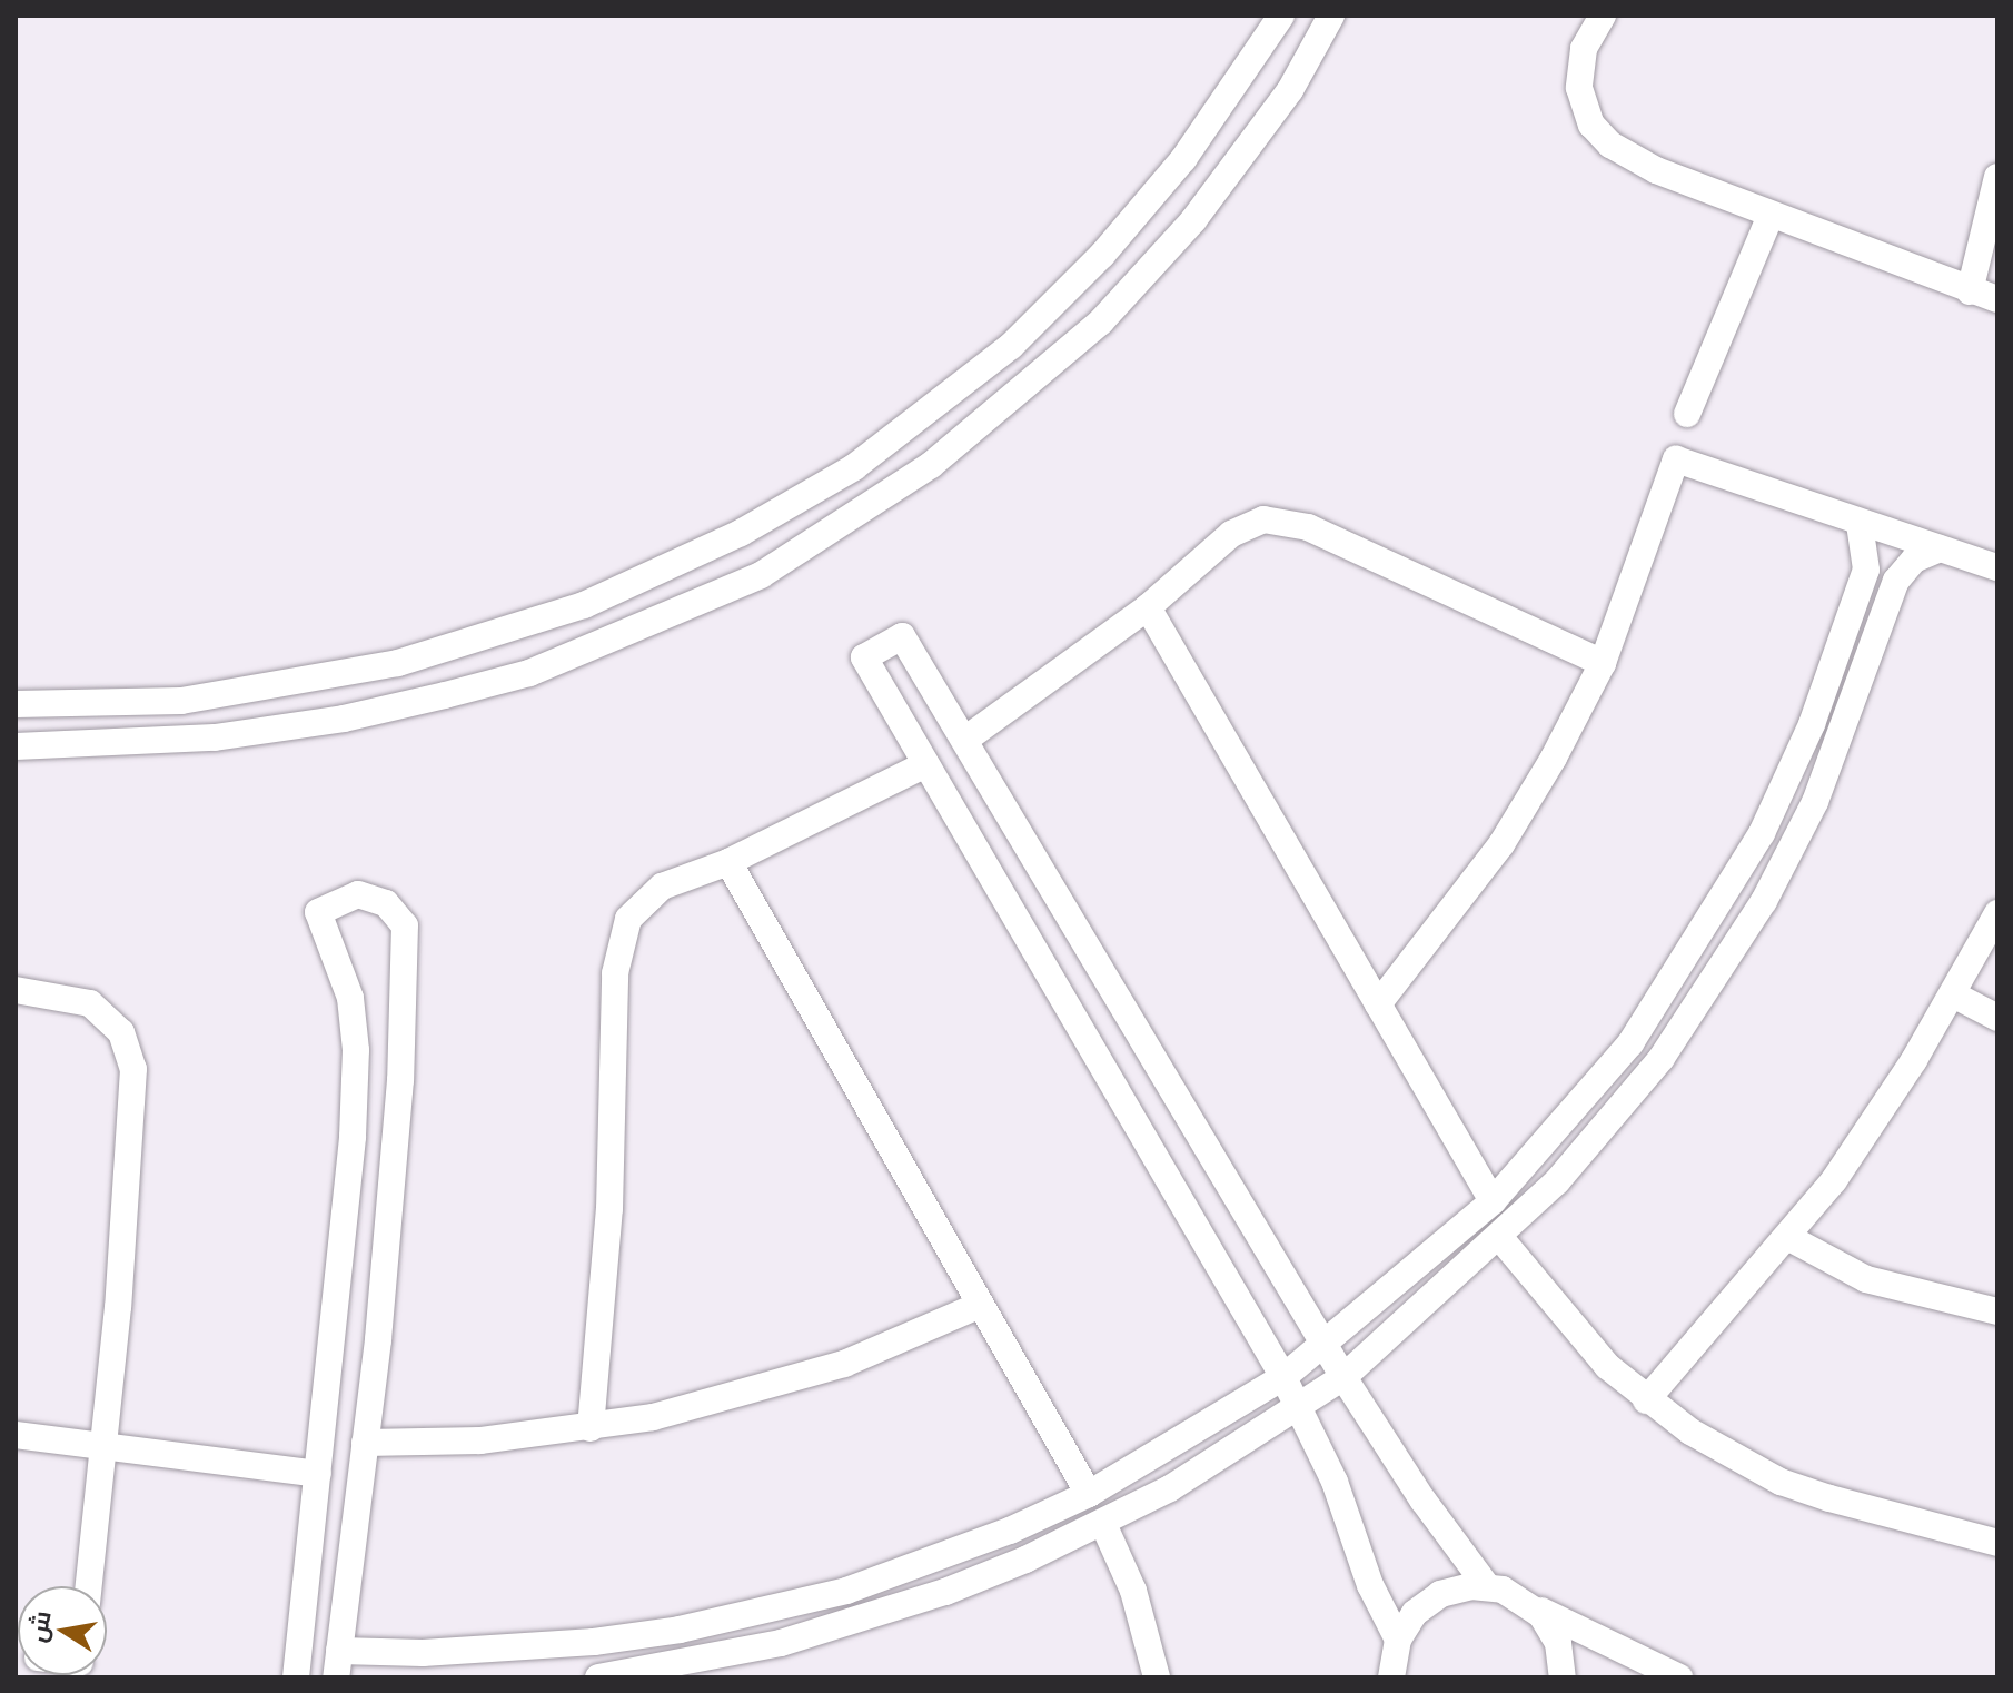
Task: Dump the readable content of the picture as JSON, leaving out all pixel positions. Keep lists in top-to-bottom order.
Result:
{
  "north": "left"
}
